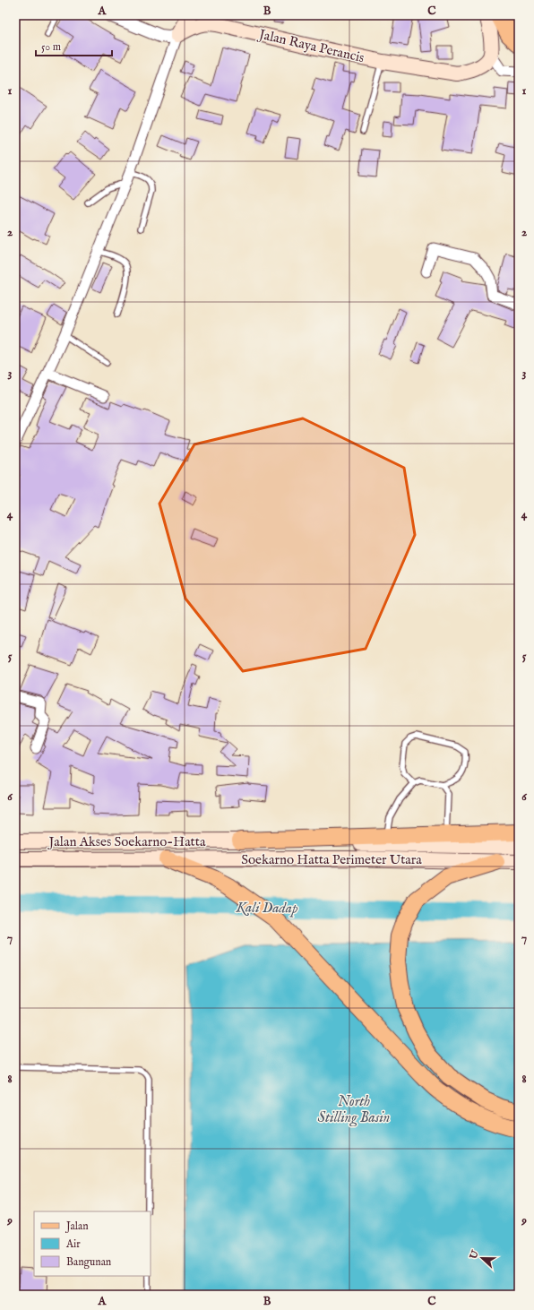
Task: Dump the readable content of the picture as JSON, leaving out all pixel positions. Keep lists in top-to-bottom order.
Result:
{
  "streets": {
    "main road": ["Jalan Raya Perancis", "Jalan Akses Soekarno-Hatta", "Soekarno Hatta Perimeter Utara"]
  },
  "crossings": [
    ["Jalan Akses Soekarno-Hatta", "Soekarno Hatta Perimeter Utara"]
  ],
  "water": ["Kali Dadap", "North Stilling Basin"],
  "legend": ["Jalan", "Air", "Bangunan"],
  "scale_bar": "50 m",
  "north": "left",
  "grid": {
    "columns": ["A", "B", "C"],
    "rows": [
      "1",
      "2",
      "3",
      "4",
      "5",
      "6",
      "7",
      "8",
      "9"
    ]
  }
}
